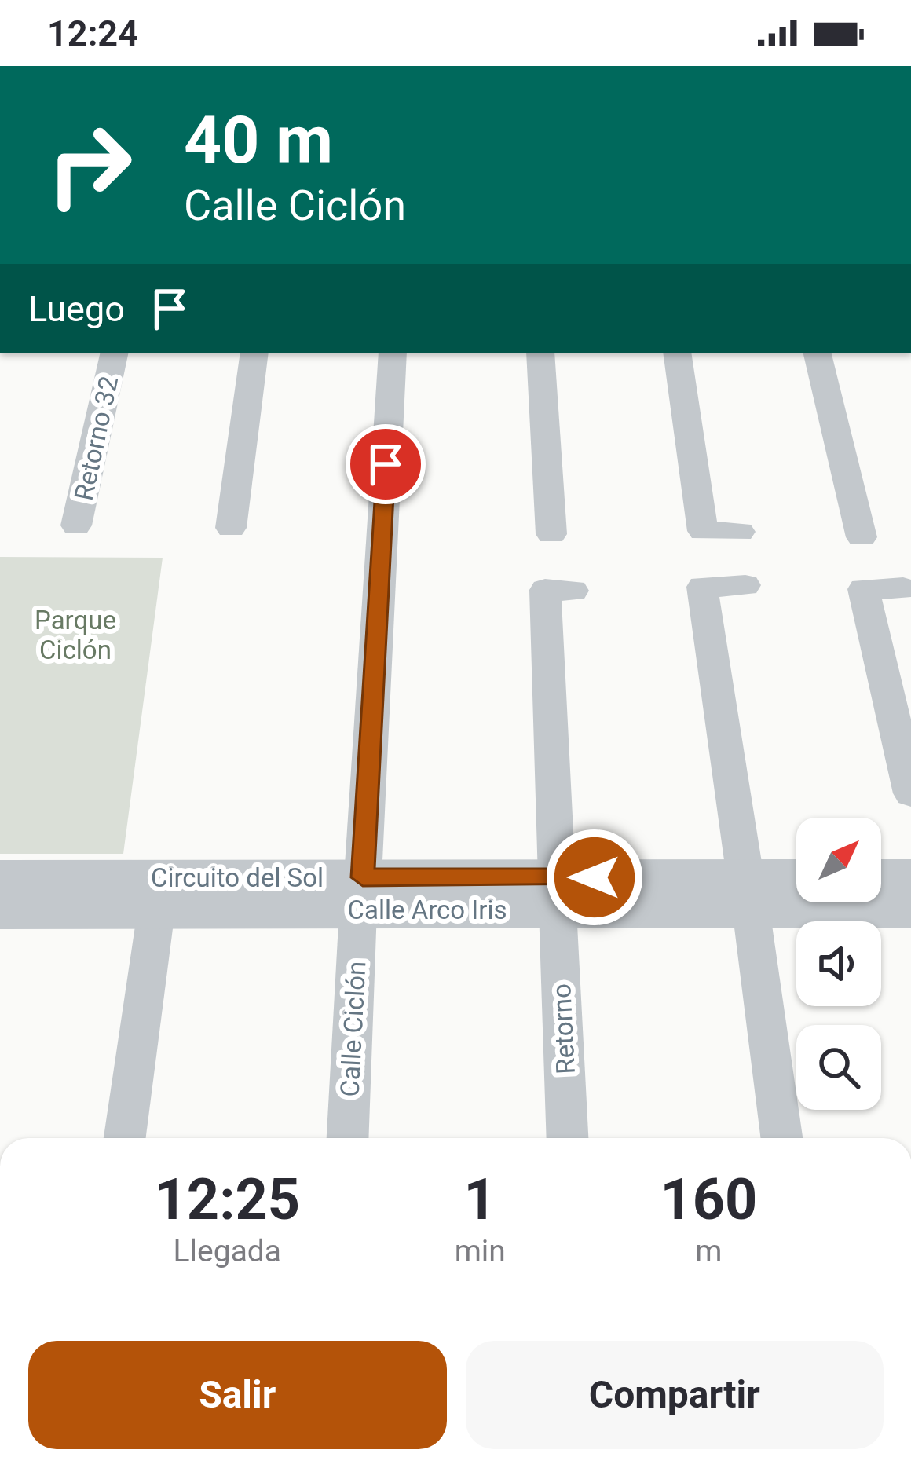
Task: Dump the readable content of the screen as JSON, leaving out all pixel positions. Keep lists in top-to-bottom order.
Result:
{
  "streets": {
    "street": [
      "Retorno 32",
      "Circuito del Sol",
      "Calle Arco Iris",
      "Calle Ciclón",
      "Retorno"
    ]
  },
  "crossings": [
    ["Circuito del Sol", "Calle Arco Iris"],
    ["Circuito del Sol", "Calle Ciclón"],
    ["Calle Arco Iris", "Calle Ciclón"],
    ["Calle Arco Iris", "Retorno"]
  ],
  "parks": ["Parque Ciclón"],
  "north": "top right",
  "page": {
    "status": "12:24",
    "turn": ["40 m", "Calle Ciclón"],
    "then": "Luego",
    "eta": [
      "12:25",
      "Llegada",
      "1",
      "min",
      "160",
      "m"
    ],
    "buttons": ["Salir", "Compartir"]
  }
}
